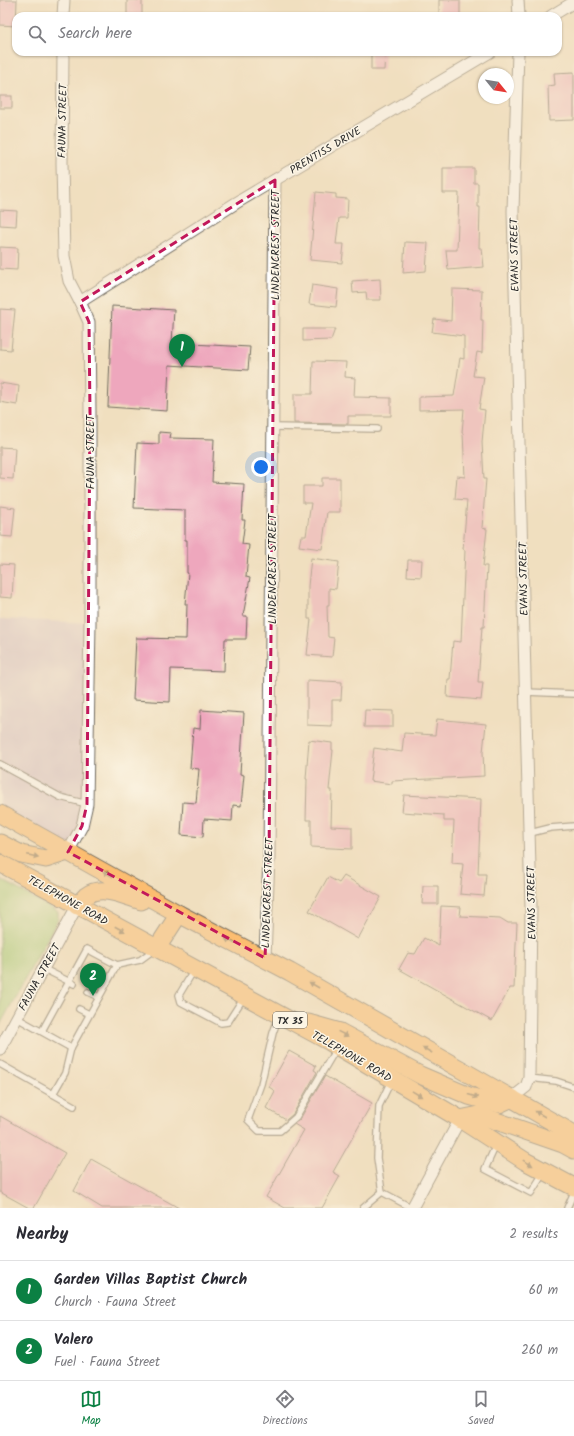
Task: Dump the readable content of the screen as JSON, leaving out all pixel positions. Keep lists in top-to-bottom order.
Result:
{
  "streets": {
    "main road": ["TELEPHONE ROAD", "TX 35"],
    "street": [
      "FAUNA STREET",
      "PRENTISS DRIVE",
      "LINDENCREST STREET",
      "EVANS STREET"
    ]
  },
  "crossings": [
    ["FAUNA STREET", "PRENTISS DRIVE"],
    ["FAUNA STREET", "TELEPHONE ROAD"],
    ["PRENTISS DRIVE", "LINDENCREST STREET"]
  ],
  "north": "bottom right",
  "page": {
    "search": "Search here",
    "pins": ["1", "2"],
    "heading": ["Nearby", "2 results"],
    "list": [
      {
        "mark": "1",
        "name": "Garden Villas Baptist Church",
        "note": "Church · Fauna Street",
        "value": "60 m"
      },
      {
        "mark": "2",
        "name": "Valero",
        "note": "Fuel · Fauna Street",
        "value": "260 m"
      }
    ],
    "nav": ["Map", "Directions", "Saved"]
  }
}
